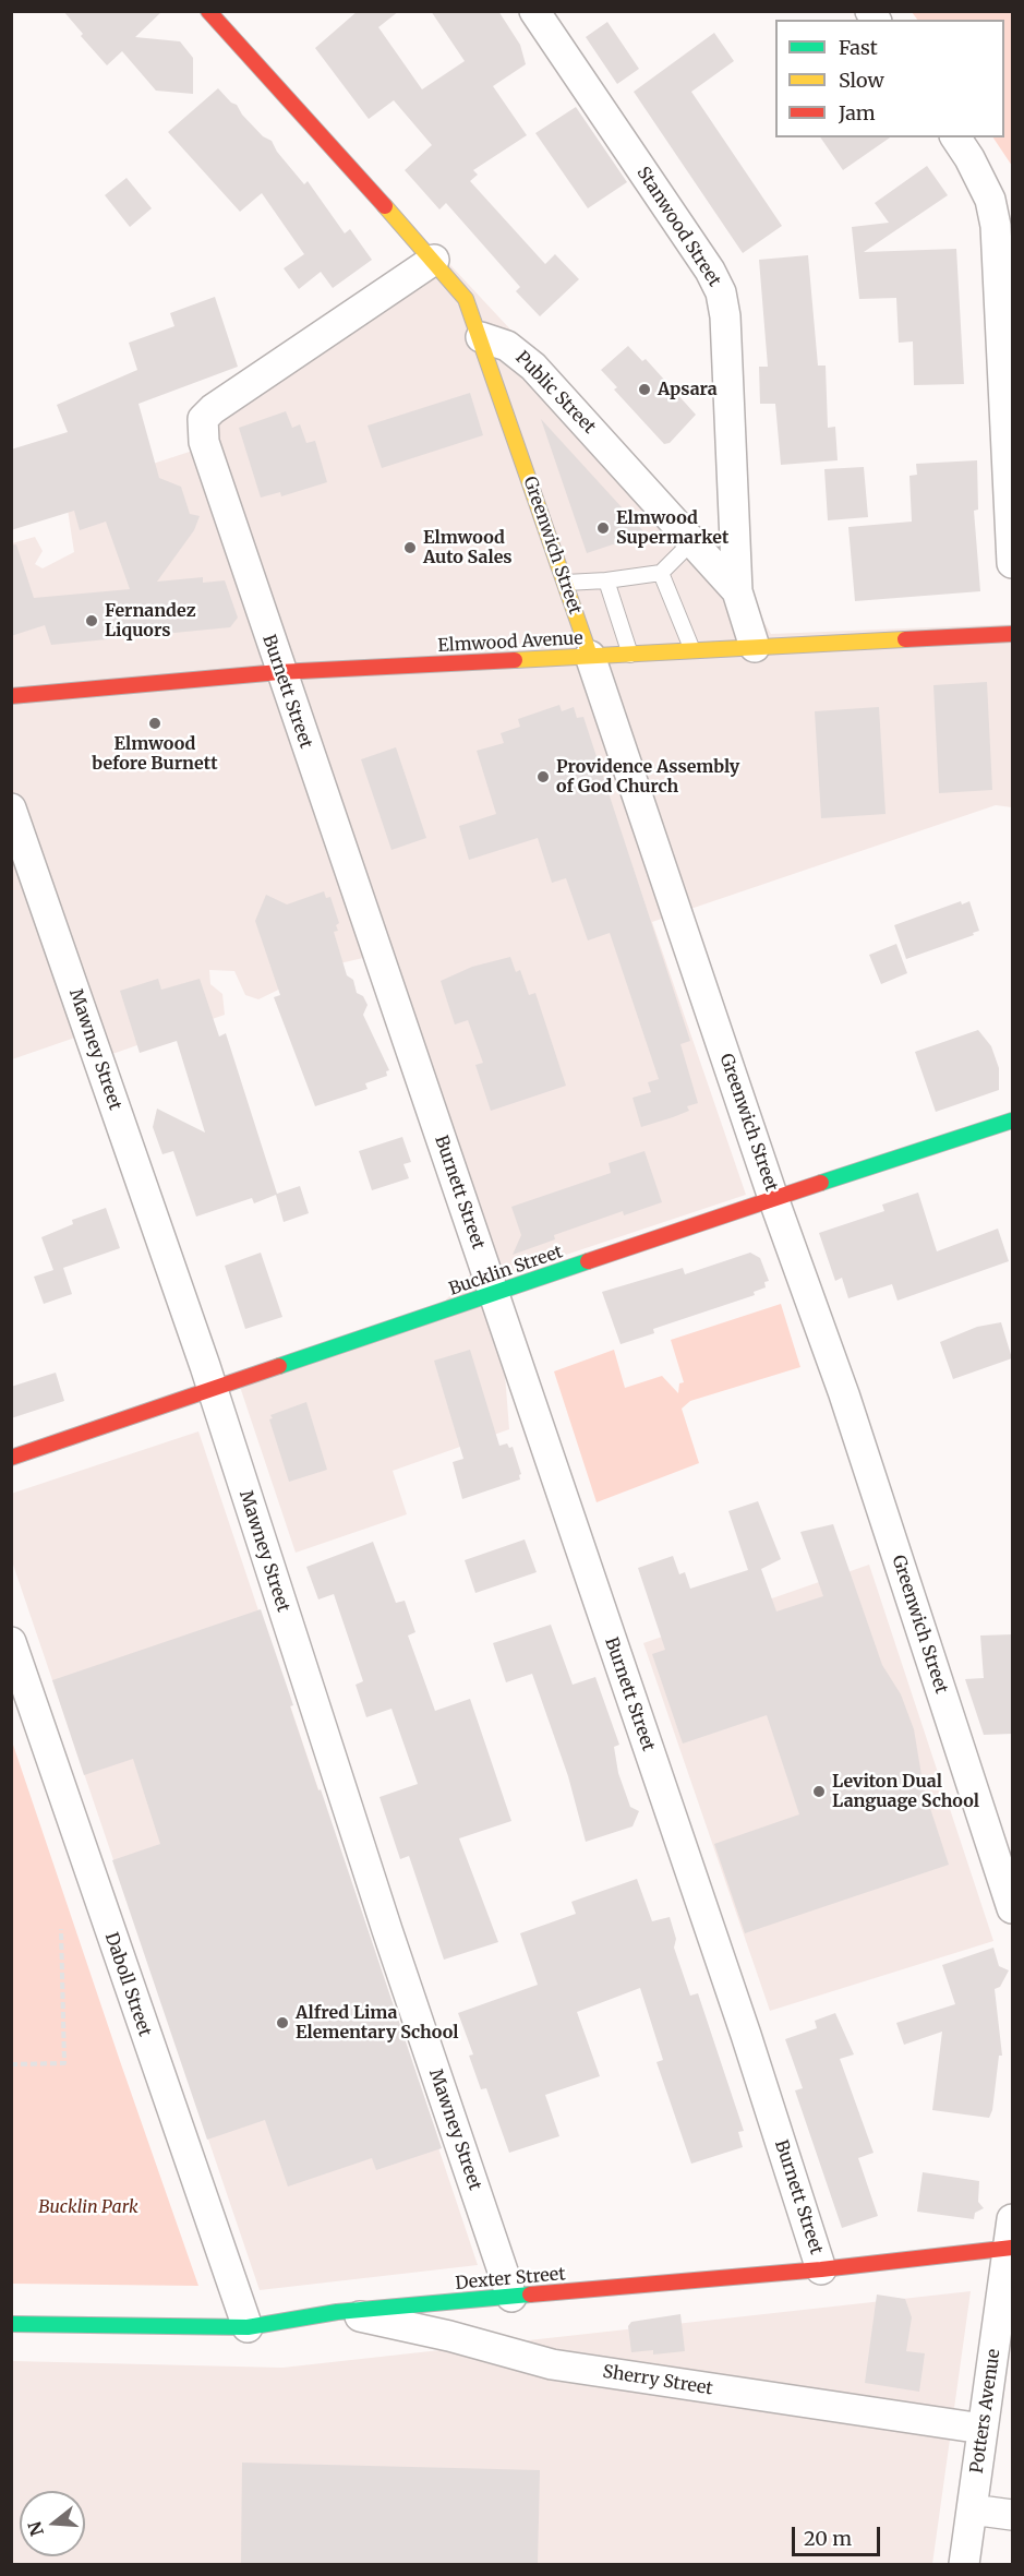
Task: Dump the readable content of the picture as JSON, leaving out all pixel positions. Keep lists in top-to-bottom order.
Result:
{
  "streets": {
    "street": [
      "Stanwood Street",
      "Public Street",
      "Greenwich Street",
      "Elmwood Avenue",
      "Burnett Street",
      "Mawney Street",
      "Bucklin Street",
      "Daboll Street",
      "Dexter Street",
      "Sherry Street",
      "Potters Avenue"
    ]
  },
  "crossings": [
    ["Stanwood Street", "Public Street"],
    ["Public Street", "Greenwich Street"],
    ["Public Street", "Elmwood Avenue"],
    ["Greenwich Street", "Elmwood Avenue"],
    ["Greenwich Street", "Bucklin Street"],
    ["Elmwood Avenue", "Burnett Street"],
    ["Burnett Street", "Bucklin Street"],
    ["Burnett Street", "Dexter Street"],
    ["Mawney Street", "Bucklin Street"],
    ["Mawney Street", "Dexter Street"],
    ["Daboll Street", "Dexter Street"],
    ["Dexter Street", "Sherry Street"],
    ["Dexter Street", "Potters Avenue"],
    ["Sherry Street", "Potters Avenue"]
  ],
  "parks": ["Bucklin Park"],
  "places": [
    "Apsara",
    "Elmwood Supermarket",
    "Elmwood Auto Sales",
    "Fernandez Liquors",
    "Elmwood before Burnett",
    "Providence Assembly of God Church",
    "Leviton Dual Language School",
    "Alfred Lima Elementary School"
  ],
  "legend": ["Fast", "Slow", "Jam"],
  "scale_bar": "20 m",
  "north": "left"
}
